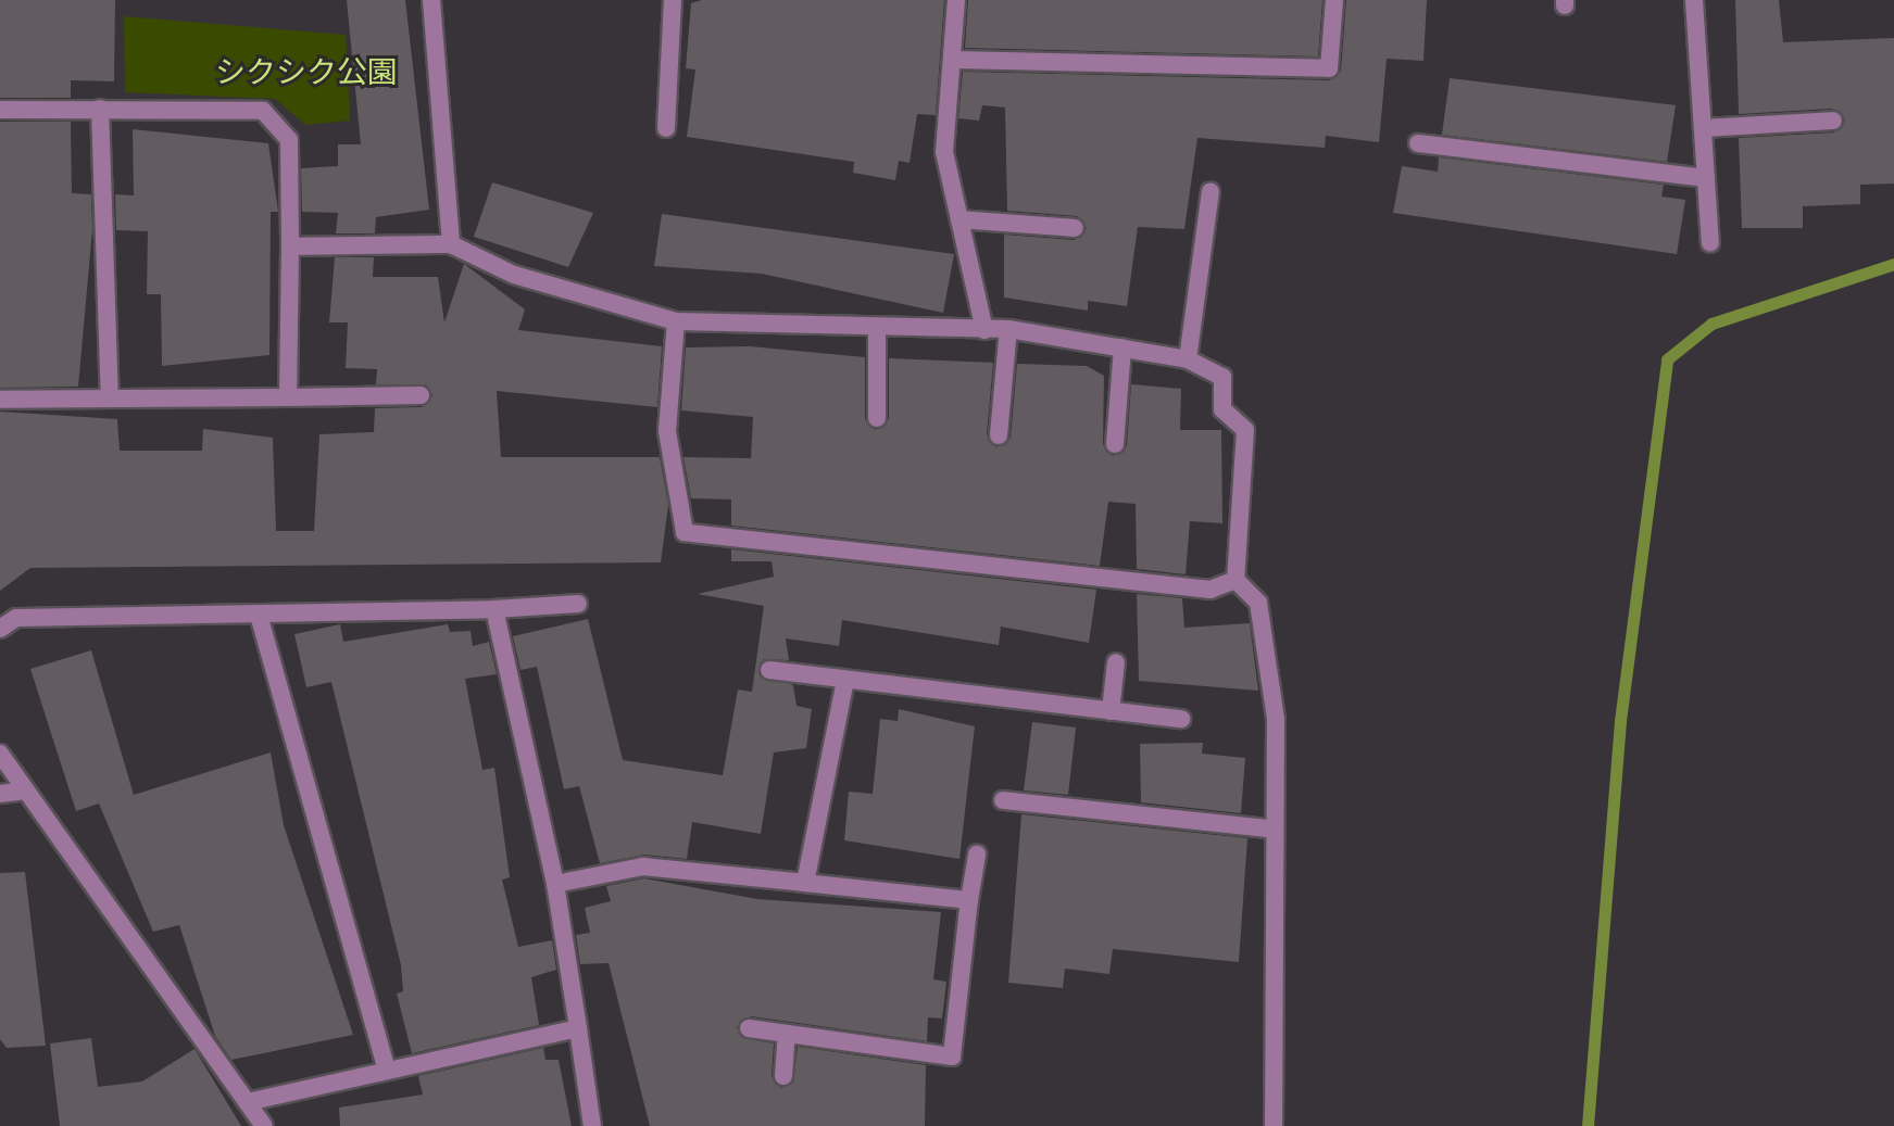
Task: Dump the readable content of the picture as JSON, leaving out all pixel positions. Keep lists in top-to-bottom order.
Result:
{
  "parks": ["シクシク公園"]
}
